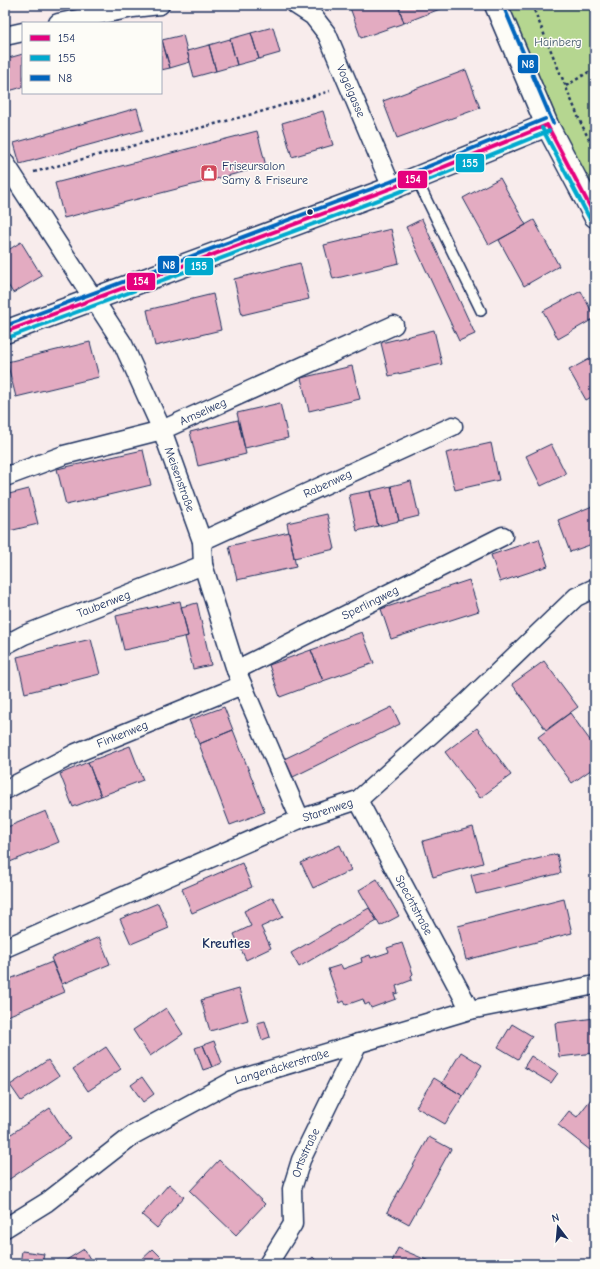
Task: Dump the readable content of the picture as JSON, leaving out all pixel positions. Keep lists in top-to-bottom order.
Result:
{
  "streets": {
    "street": [
      "Vogelgasse",
      "Amselweg",
      "Meisenstraße",
      "Rabenweg",
      "Sperlingweg",
      "Taubenweg",
      "Finkenweg",
      "Starenweg",
      "Spechtstraße",
      "Langenäckerstraße",
      "Ortsstraße"
    ]
  },
  "crossings": [
    ["Amselweg", "Meisenstraße"],
    ["Meisenstraße", "Rabenweg"],
    ["Meisenstraße", "Sperlingweg"],
    ["Meisenstraße", "Taubenweg"],
    ["Meisenstraße", "Finkenweg"],
    ["Meisenstraße", "Starenweg"],
    ["Sperlingweg", "Finkenweg"],
    ["Starenweg", "Spechtstraße"],
    ["Spechtstraße", "Langenäckerstraße"],
    ["Langenäckerstraße", "Ortsstraße"]
  ],
  "districts": ["Kreutles"],
  "parks": ["Hainberg"],
  "places": {
    "shop": ["Friseursalon Samy & Friseure"]
  },
  "lines": ["transit line N8", "transit line 154", "transit line 155"],
  "legend": ["154", "155", "N8"],
  "north": "top"
}
